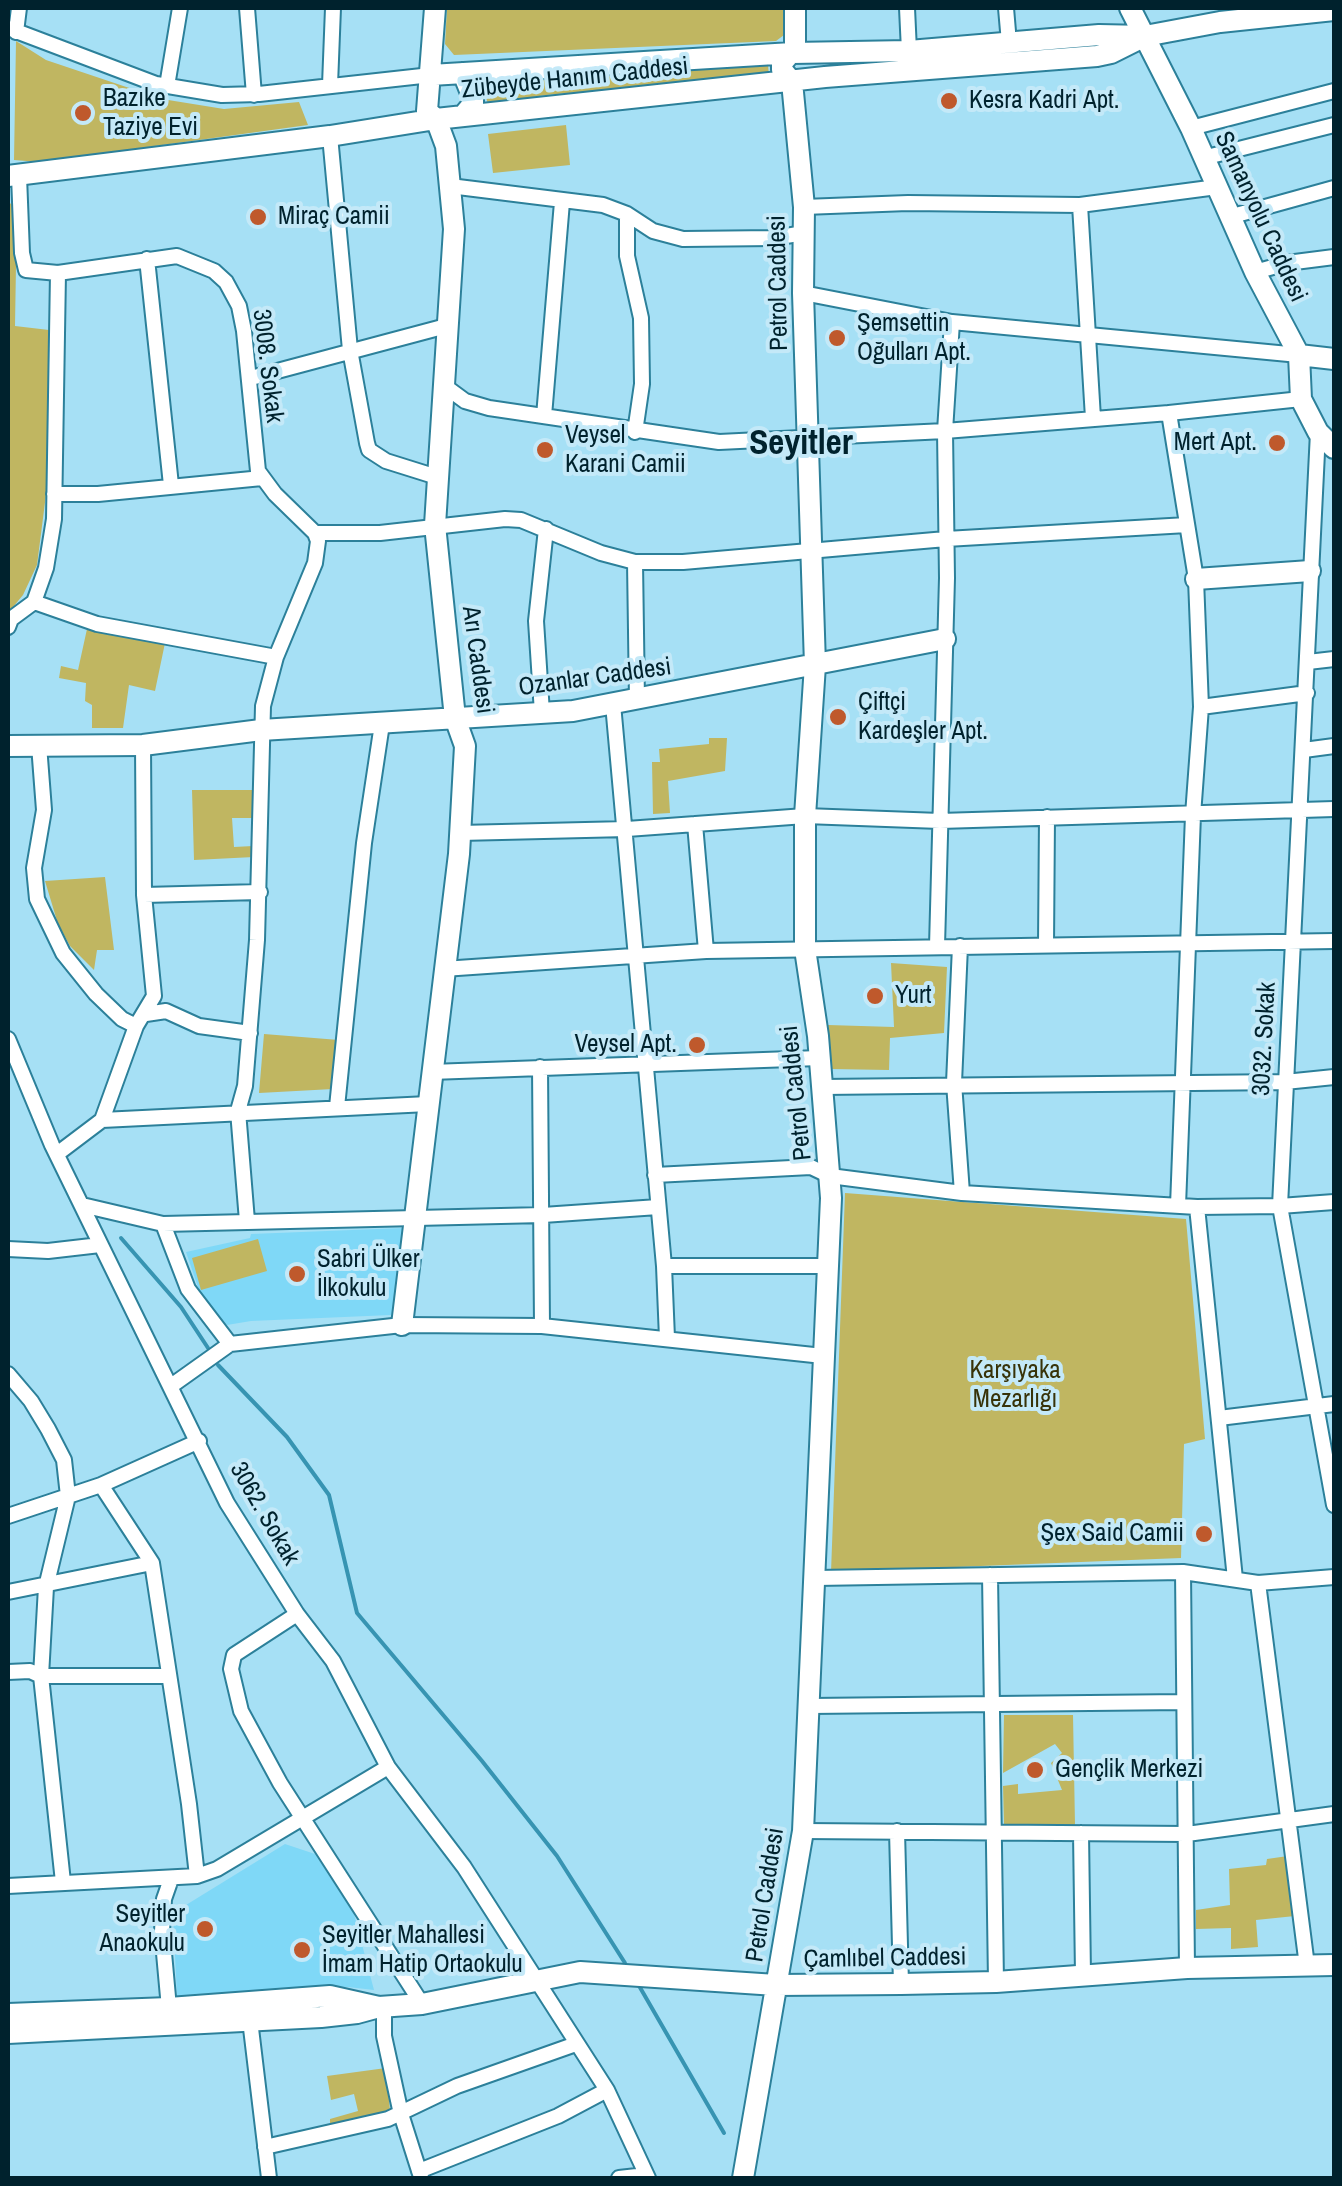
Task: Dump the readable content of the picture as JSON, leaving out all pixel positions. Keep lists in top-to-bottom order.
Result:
{
  "streets": {
    "street": [
      "Zübeyde Hanım Caddesi",
      "Samanyolu Caddesi",
      "Petrol Caddesi",
      "3008. Sokak",
      "Arı Caddesi",
      "Ozanlar Caddesi",
      "3032. Sokak",
      "3062. Sokak",
      "Çamlıbel Caddesi"
    ]
  },
  "crossings": [
    ["Zübeyde Hanım Caddesi", "Samanyolu Caddesi"],
    ["Zübeyde Hanım Caddesi", "Petrol Caddesi"],
    ["Zübeyde Hanım Caddesi", "Arı Caddesi"],
    ["Samanyolu Caddesi", "3032. Sokak"],
    ["Petrol Caddesi", "Ozanlar Caddesi"],
    ["Petrol Caddesi", "Çamlıbel Caddesi"],
    ["Arı Caddesi", "Ozanlar Caddesi"],
    ["3062. Sokak", "Çamlıbel Caddesi"]
  ],
  "districts": ["Seyitler"],
  "parks": ["Karşıyaka Mezarlığı"],
  "places": [
    "Kesra Kadri Apt.",
    "Bazıke Taziye Evi",
    "Miraç Camii",
    "Şemsettin Oğulları Apt.",
    "Mert Apt.",
    "Veysel Karani Camii",
    "Çiftçi Kardeşler Apt.",
    "Yurt",
    "Veysel Apt.",
    "Sabri Ülker İlkokulu",
    "Şex Said Camii",
    "Gençlik Merkezi",
    "Seyitler Anaokulu",
    "Seyitler Mahallesi İmam Hatip Ortaokulu"
  ]
}
